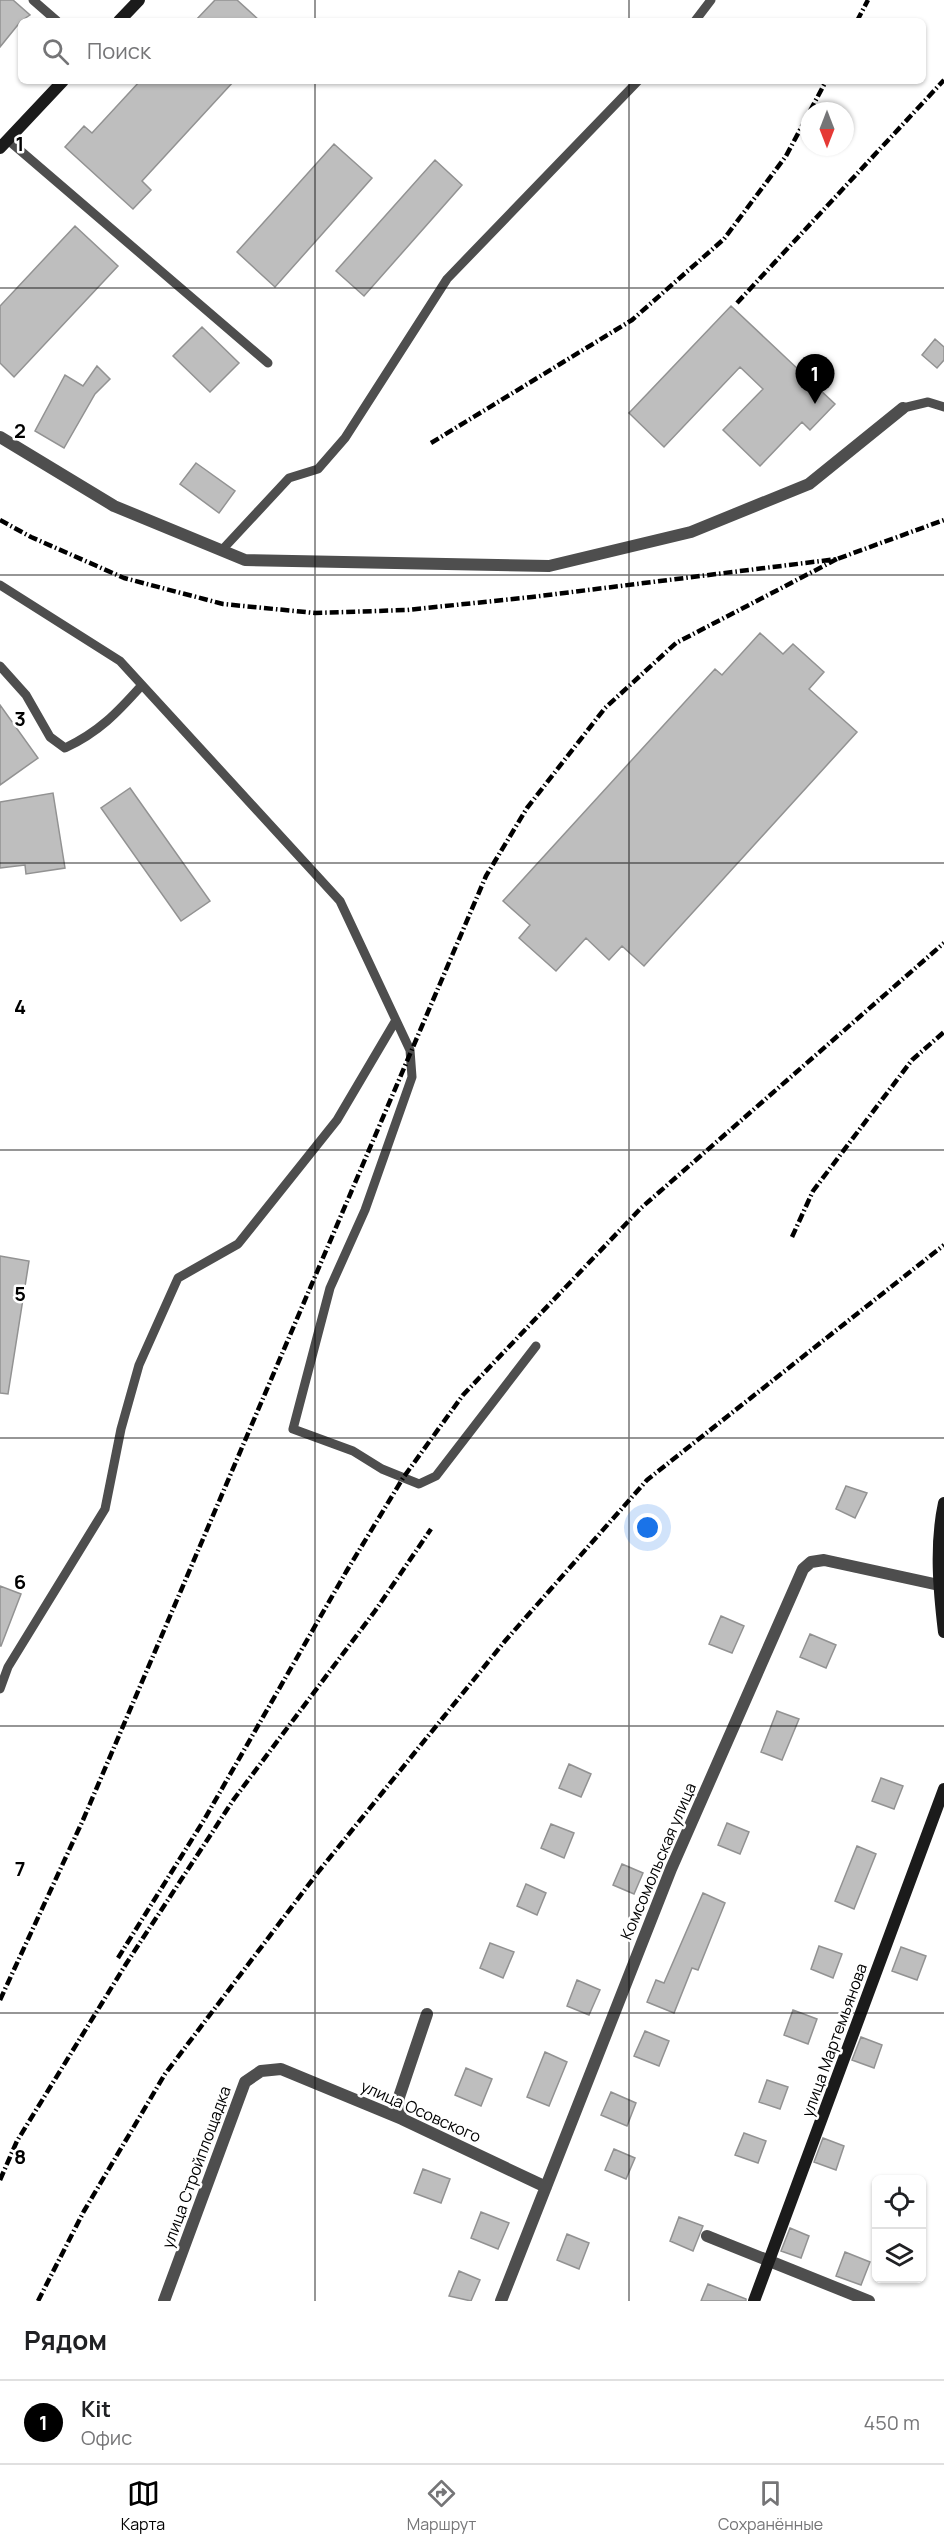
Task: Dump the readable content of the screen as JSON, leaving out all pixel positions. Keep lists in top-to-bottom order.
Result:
{
  "streets": {
    "street": [
      "Комсомольская улица",
      "улица Мартемьянова",
      "улица Осовского",
      "улица Стройплощадка"
    ]
  },
  "crossings": [
    ["Комсомольская улица", "улица Осовского"],
    ["улица Осовского", "улица Стройплощадка"]
  ],
  "north": "bottom",
  "page": {
    "search": "Поиск",
    "pins": "1",
    "heading": "Рядом",
    "list": [
      {
        "mark": "1",
        "name": "Kit",
        "note": "Офис",
        "value": "450 m"
      }
    ],
    "nav": ["Карта", "Маршрут", "Сохранённые"]
  },
  "grid": {
    "rows": [
      "1",
      "2",
      "3",
      "4",
      "5",
      "6",
      "7",
      "8"
    ]
  }
}
